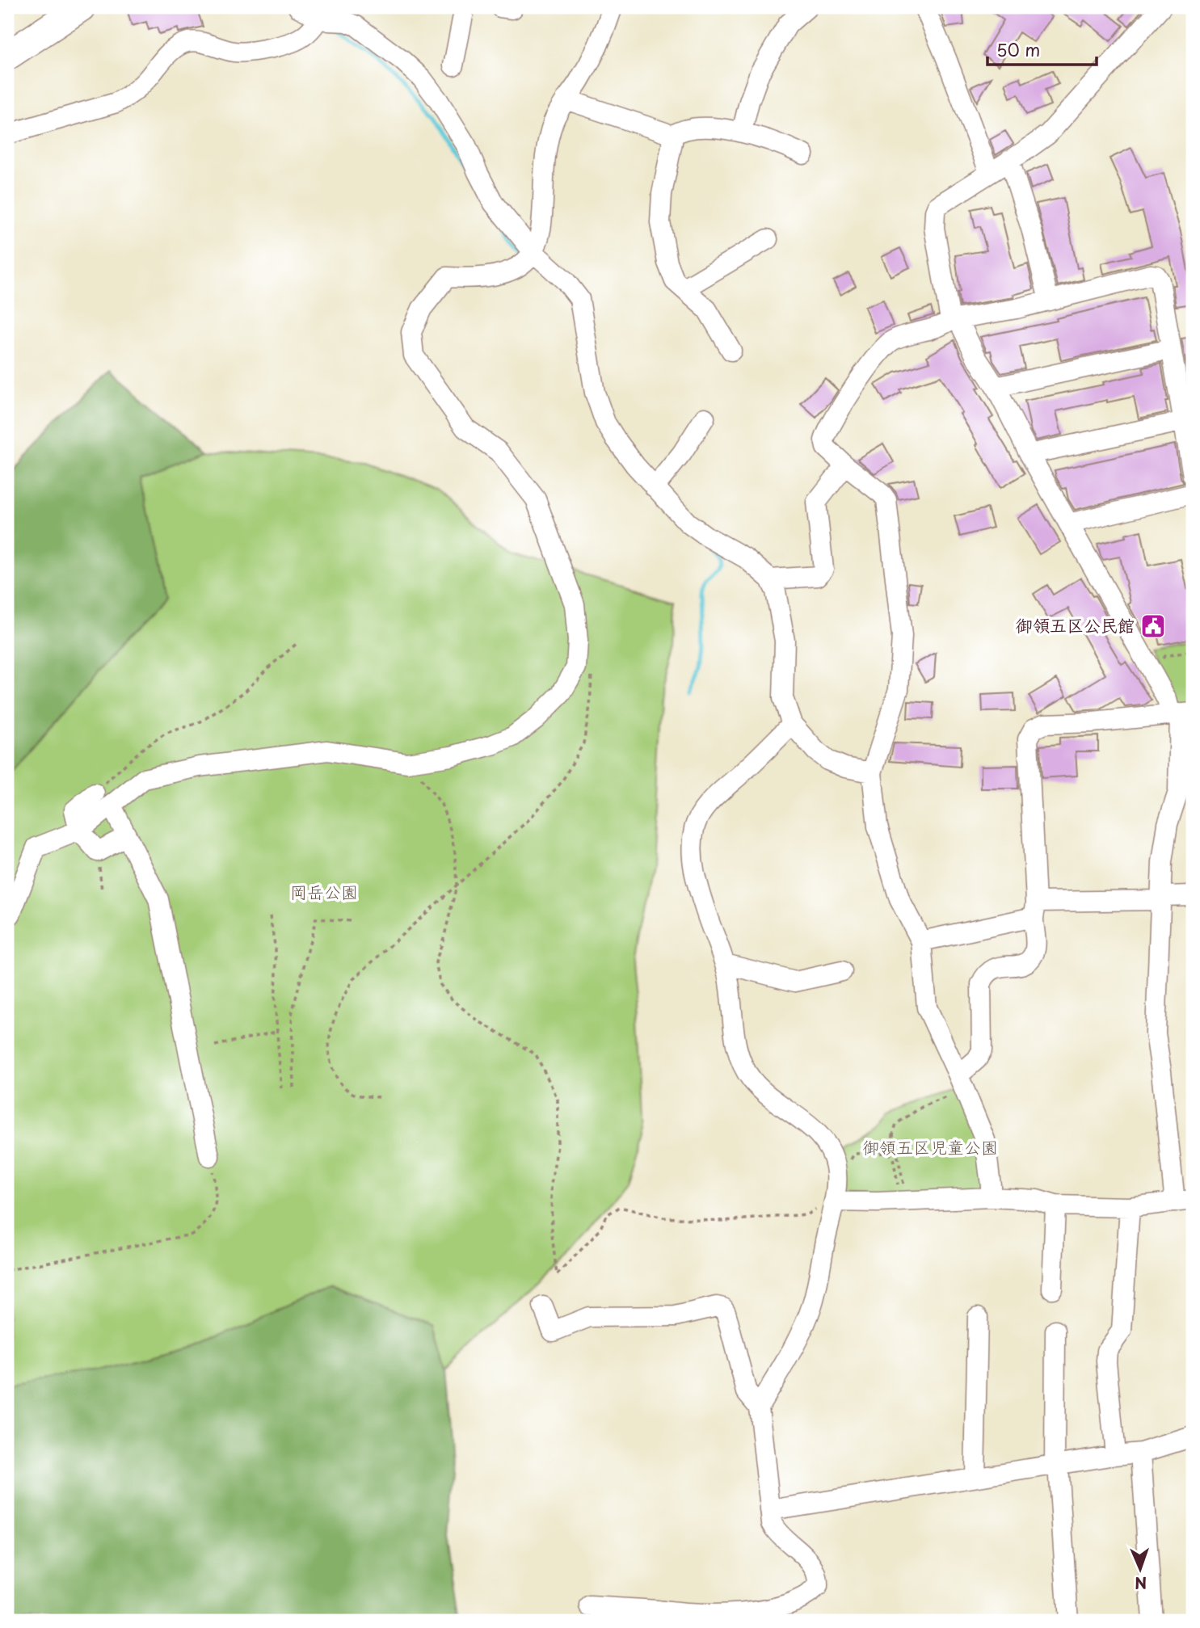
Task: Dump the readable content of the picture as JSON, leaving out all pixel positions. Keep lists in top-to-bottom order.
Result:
{
  "parks": ["岡岳公園", "御領五区児童公園"],
  "places": {
    "public building": ["御領五区公民館"]
  },
  "scale_bar": "50 m",
  "north": "bottom"
}
